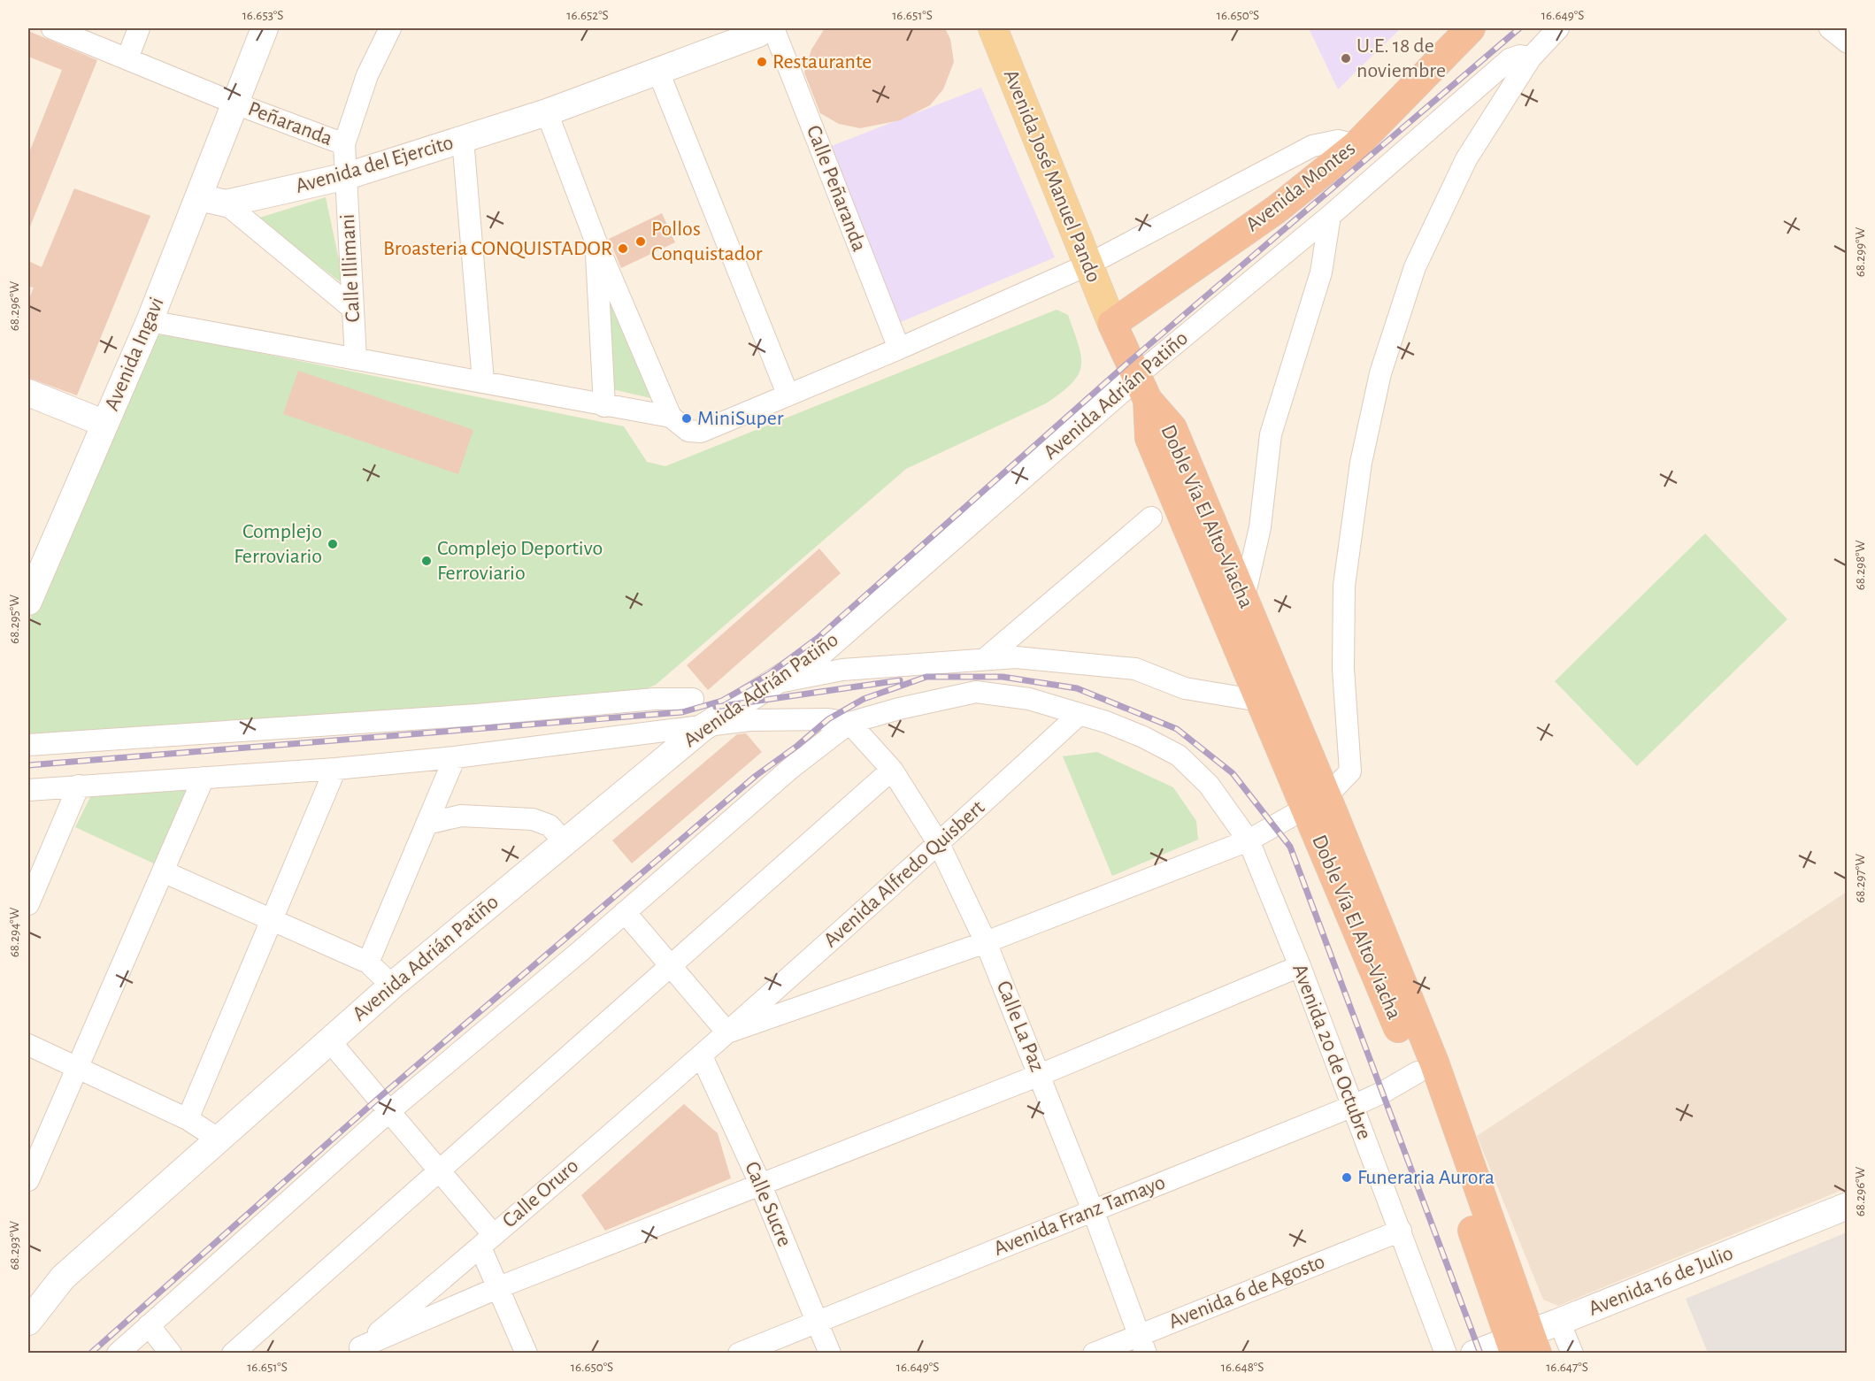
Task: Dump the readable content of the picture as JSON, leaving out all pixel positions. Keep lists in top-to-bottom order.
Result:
{
  "streets": {
    "highway": ["Avenida Montes", "Doble Vía El Alto-Viacha"],
    "main road": ["Avenida José Manuel Pando"],
    "street": [
      "Peñaranda",
      "Avenida del Ejercito",
      "Calle Peñaranda",
      "Calle Illimani",
      "Avenida Ingavi",
      "Avenida Adrián Patiño",
      "Avenida Alfredo Quisbert",
      "Calle La Paz",
      "Avenida 20 de Octubre",
      "Calle Oruro",
      "Calle Sucre",
      "Avenida Franz Tamayo",
      "Avenida 16 de Julio",
      "Avenida 6 de Agosto"
    ]
  },
  "crossings": [
    ["Peñaranda", "Calle Illimani"],
    ["Peñaranda", "Avenida Ingavi"],
    ["Avenida del Ejercito", "Calle Peñaranda"],
    ["Avenida del Ejercito", "Calle Illimani"],
    ["Avenida del Ejercito", "Avenida Ingavi"],
    ["Avenida José Manuel Pando", "Avenida Montes"],
    ["Avenida Adrián Patiño", "Doble Vía El Alto-Viacha"],
    ["Doble Vía El Alto-Viacha", "Avenida Franz Tamayo"],
    ["Doble Vía El Alto-Viacha", "Avenida 16 de Julio"],
    ["Avenida Alfredo Quisbert", "Calle La Paz"],
    ["Avenida Alfredo Quisbert", "Avenida 20 de Octubre"],
    ["Avenida Alfredo Quisbert", "Calle Oruro"],
    ["Calle La Paz", "Avenida 20 de Octubre"],
    ["Calle La Paz", "Avenida Franz Tamayo"],
    ["Calle La Paz", "Avenida 6 de Agosto"],
    ["Avenida 20 de Octubre", "Avenida Franz Tamayo"],
    ["Avenida 20 de Octubre", "Avenida 6 de Agosto"],
    ["Calle Oruro", "Calle Sucre"],
    ["Calle Sucre", "Avenida Franz Tamayo"]
  ],
  "places": [
    "U.E. 18 de noviembre",
    "Restaurante",
    "Pollos Conquistador",
    "Broasteria CONQUISTADOR",
    "MiniSuper",
    "Complejo Ferroviario",
    "Complejo Deportivo Ferroviario",
    "Funeraria Aurora"
  ],
  "coordinates": [
    "16.653°S",
    "16.652°S",
    "16.651°S",
    "16.650°S",
    "16.649°S",
    "68.299°W",
    "68.296°W",
    "68.298°W",
    "68.295°W",
    "68.297°W",
    "68.294°W",
    "68.293°W",
    "16.648°S",
    "16.647°S"
  ]
}
